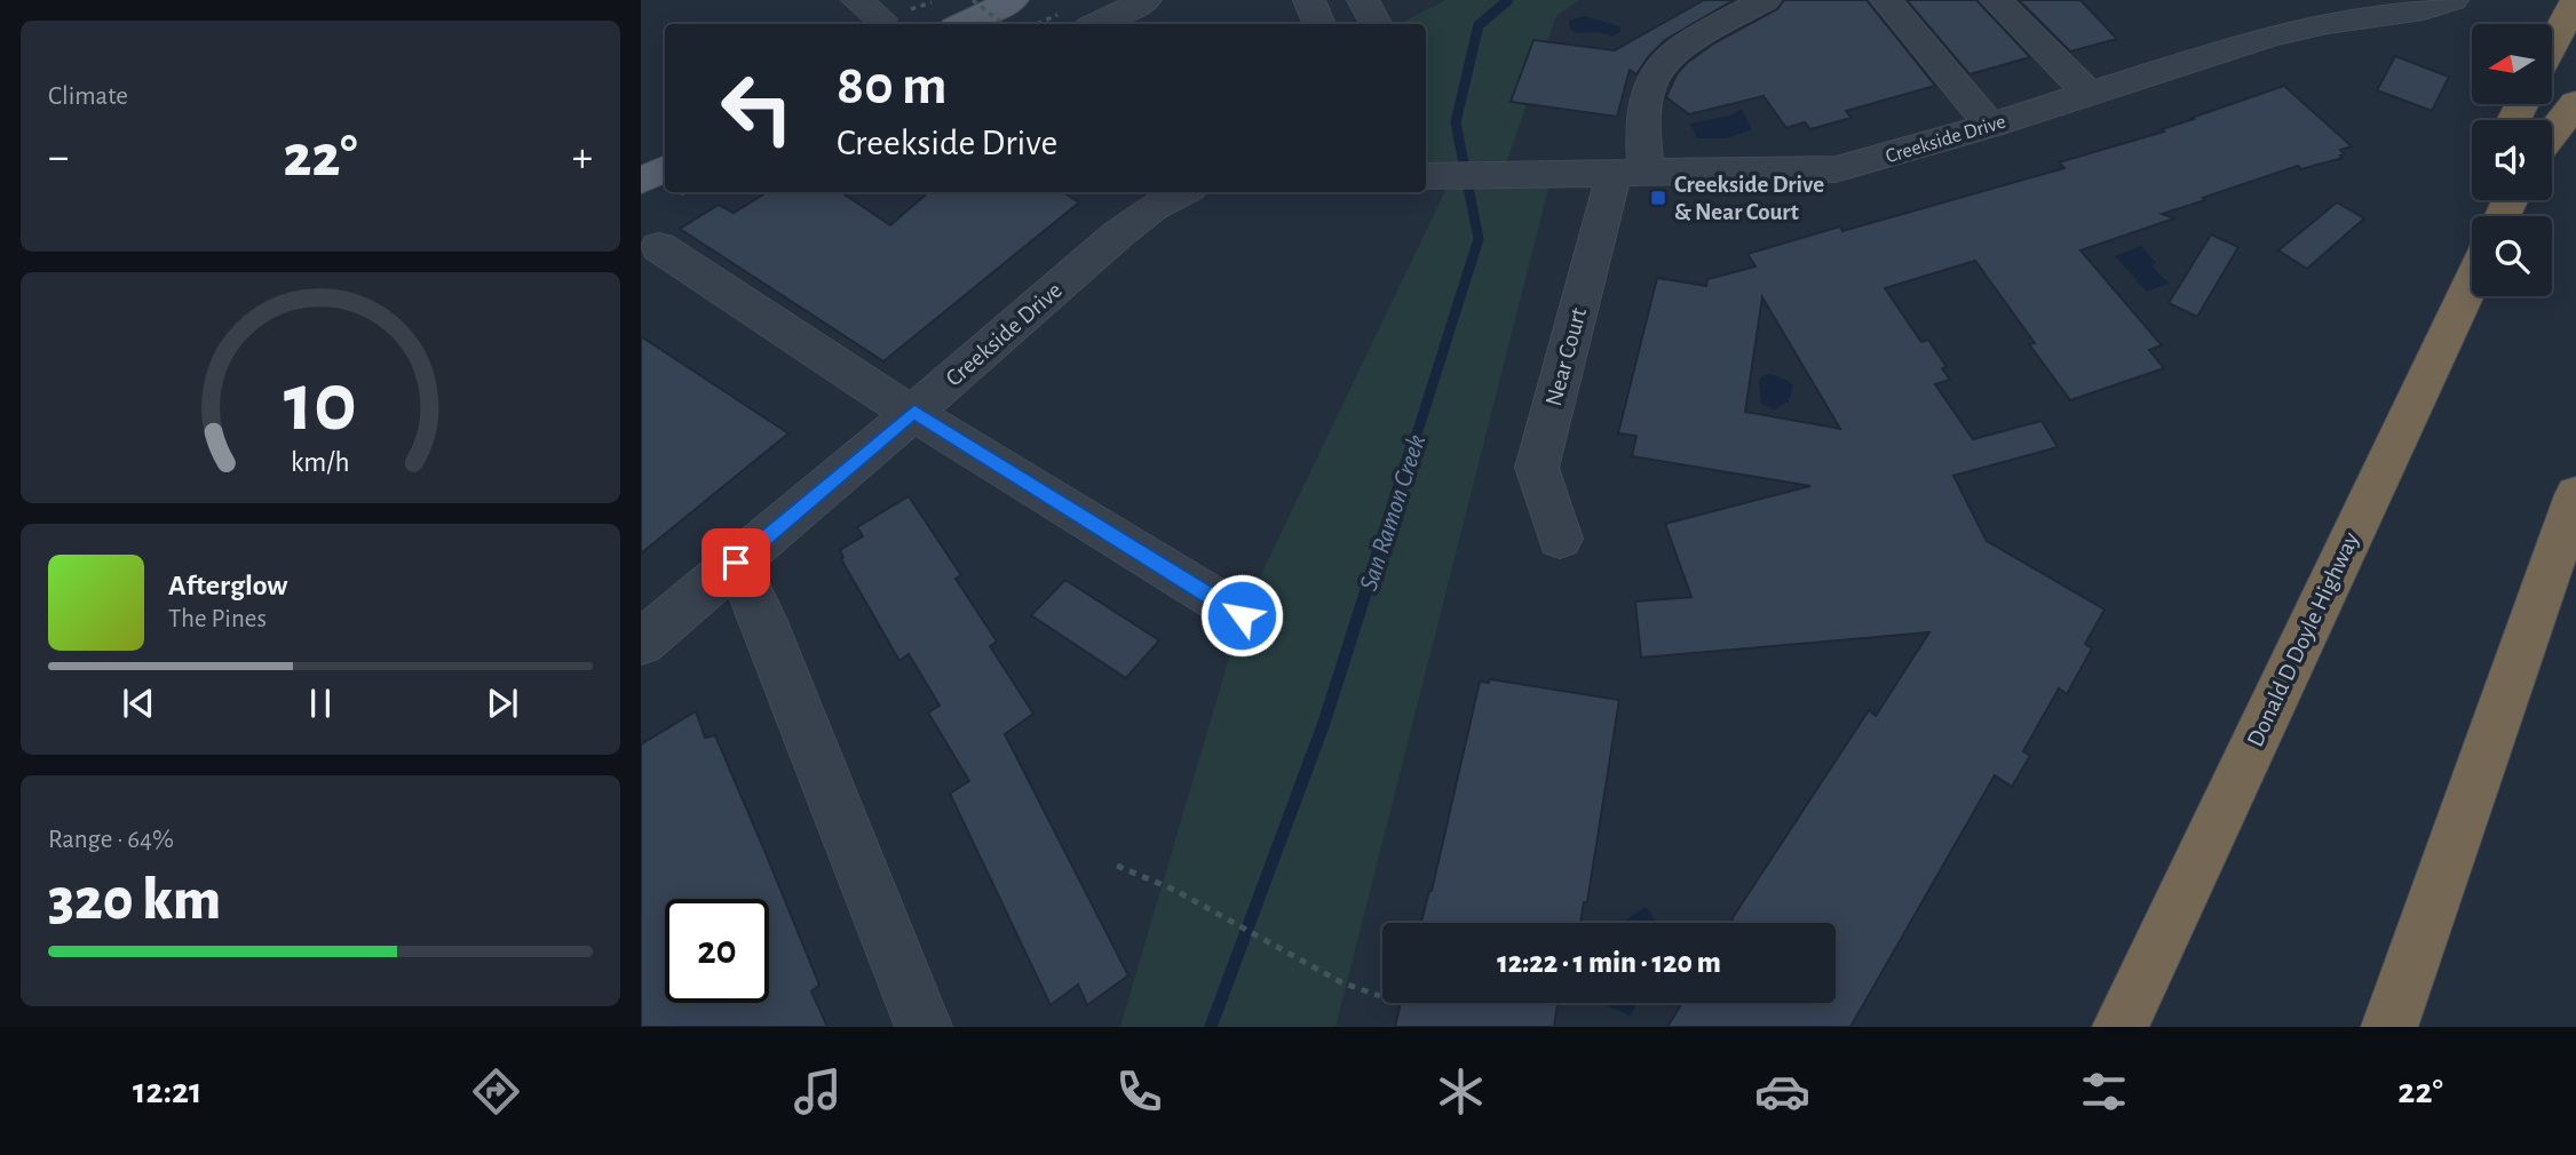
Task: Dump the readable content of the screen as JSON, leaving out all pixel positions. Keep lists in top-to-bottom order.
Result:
{
  "streets": {
    "highway": ["Donald D Doyle Highway"],
    "street": ["Creekside Drive", "Near Court"]
  },
  "crossings": [
    ["Creekside Drive", "Near Court"]
  ],
  "water": ["San Ramon Creek"],
  "places": {
    "transit": ["Creekside Drive & Near Court"]
  },
  "north": "left",
  "page": {
    "tile": [
      "Climate",
      ["Range · 64%", "320 km"]
    ],
    "turn": ["80 m", "Creekside Drive"],
    "heat": ["−", "22°", "+"],
    "song": ["Afterglow", "The Pines"],
    "limit": "20",
    "trip": "12:22 · 1 min · 120 m",
    "tabs": ["12:21", "22°"],
    "gauge": ["10", "km/h"]
  }
}
